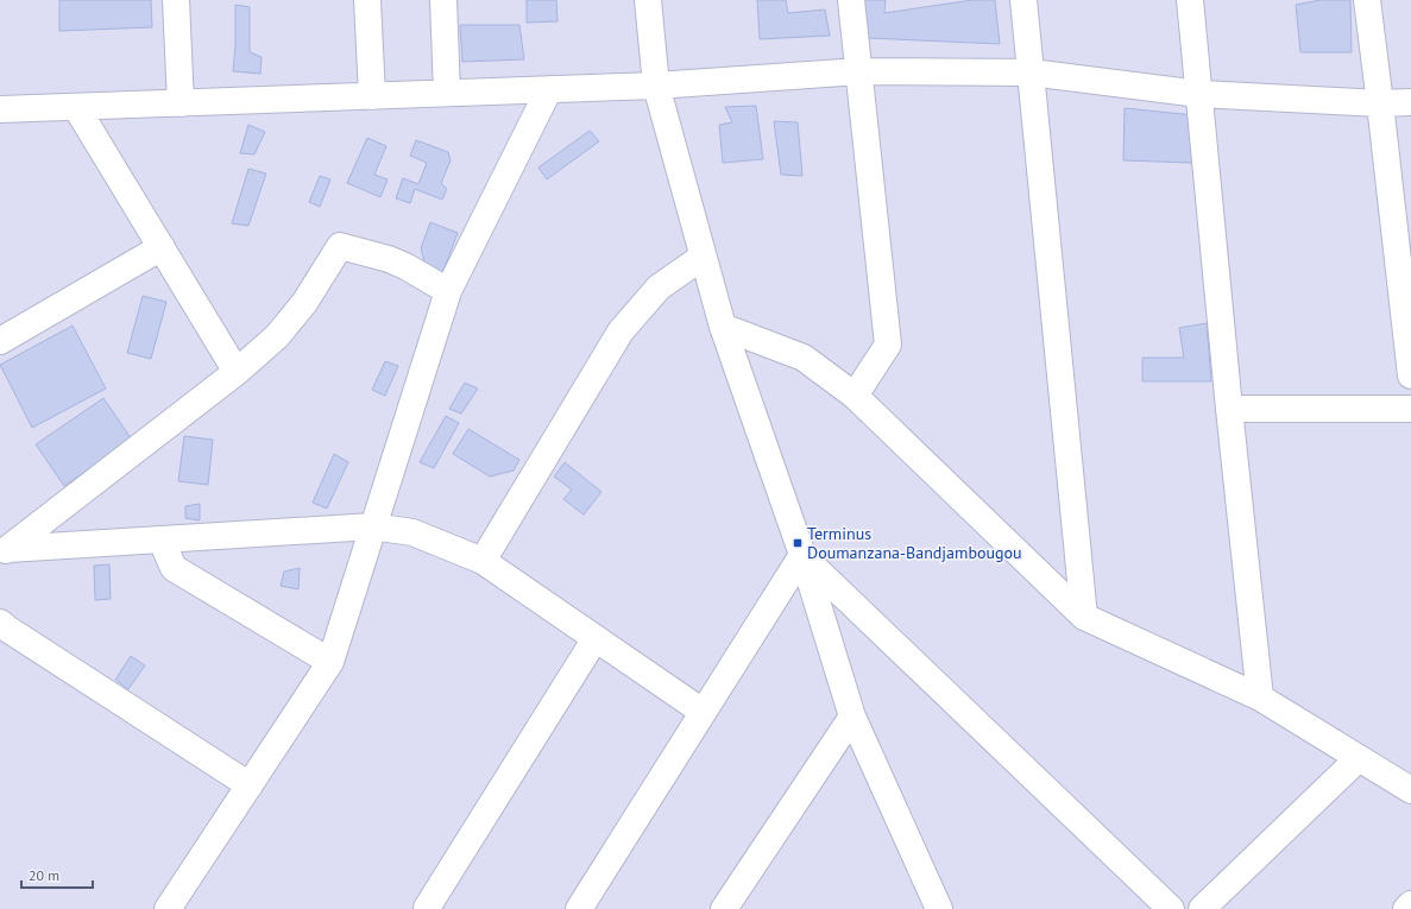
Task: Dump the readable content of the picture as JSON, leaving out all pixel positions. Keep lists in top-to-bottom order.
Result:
{
  "places": {
    "transit": ["Terminus Doumanzana-Bandjambougou"]
  },
  "scale_bar": "20 m"
}
